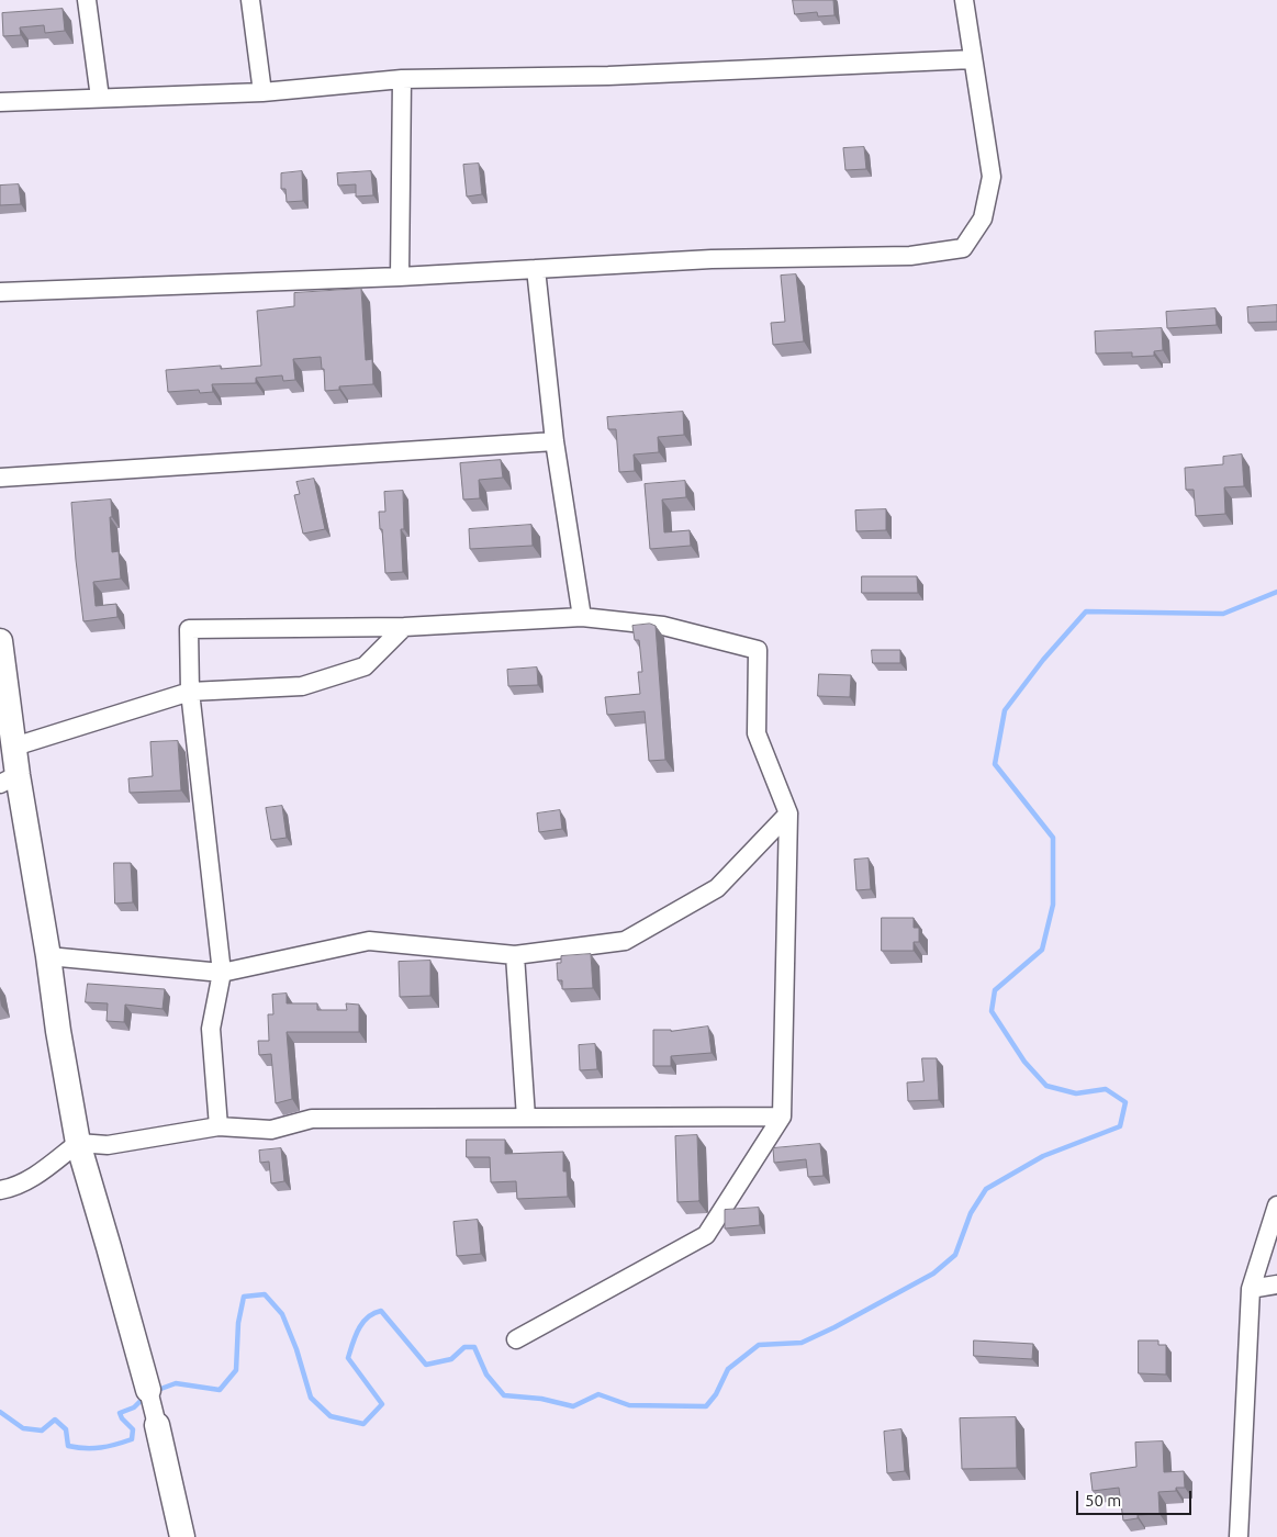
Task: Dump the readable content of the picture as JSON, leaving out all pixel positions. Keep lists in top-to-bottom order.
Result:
{
  "scale_bar": "50 m"
}
